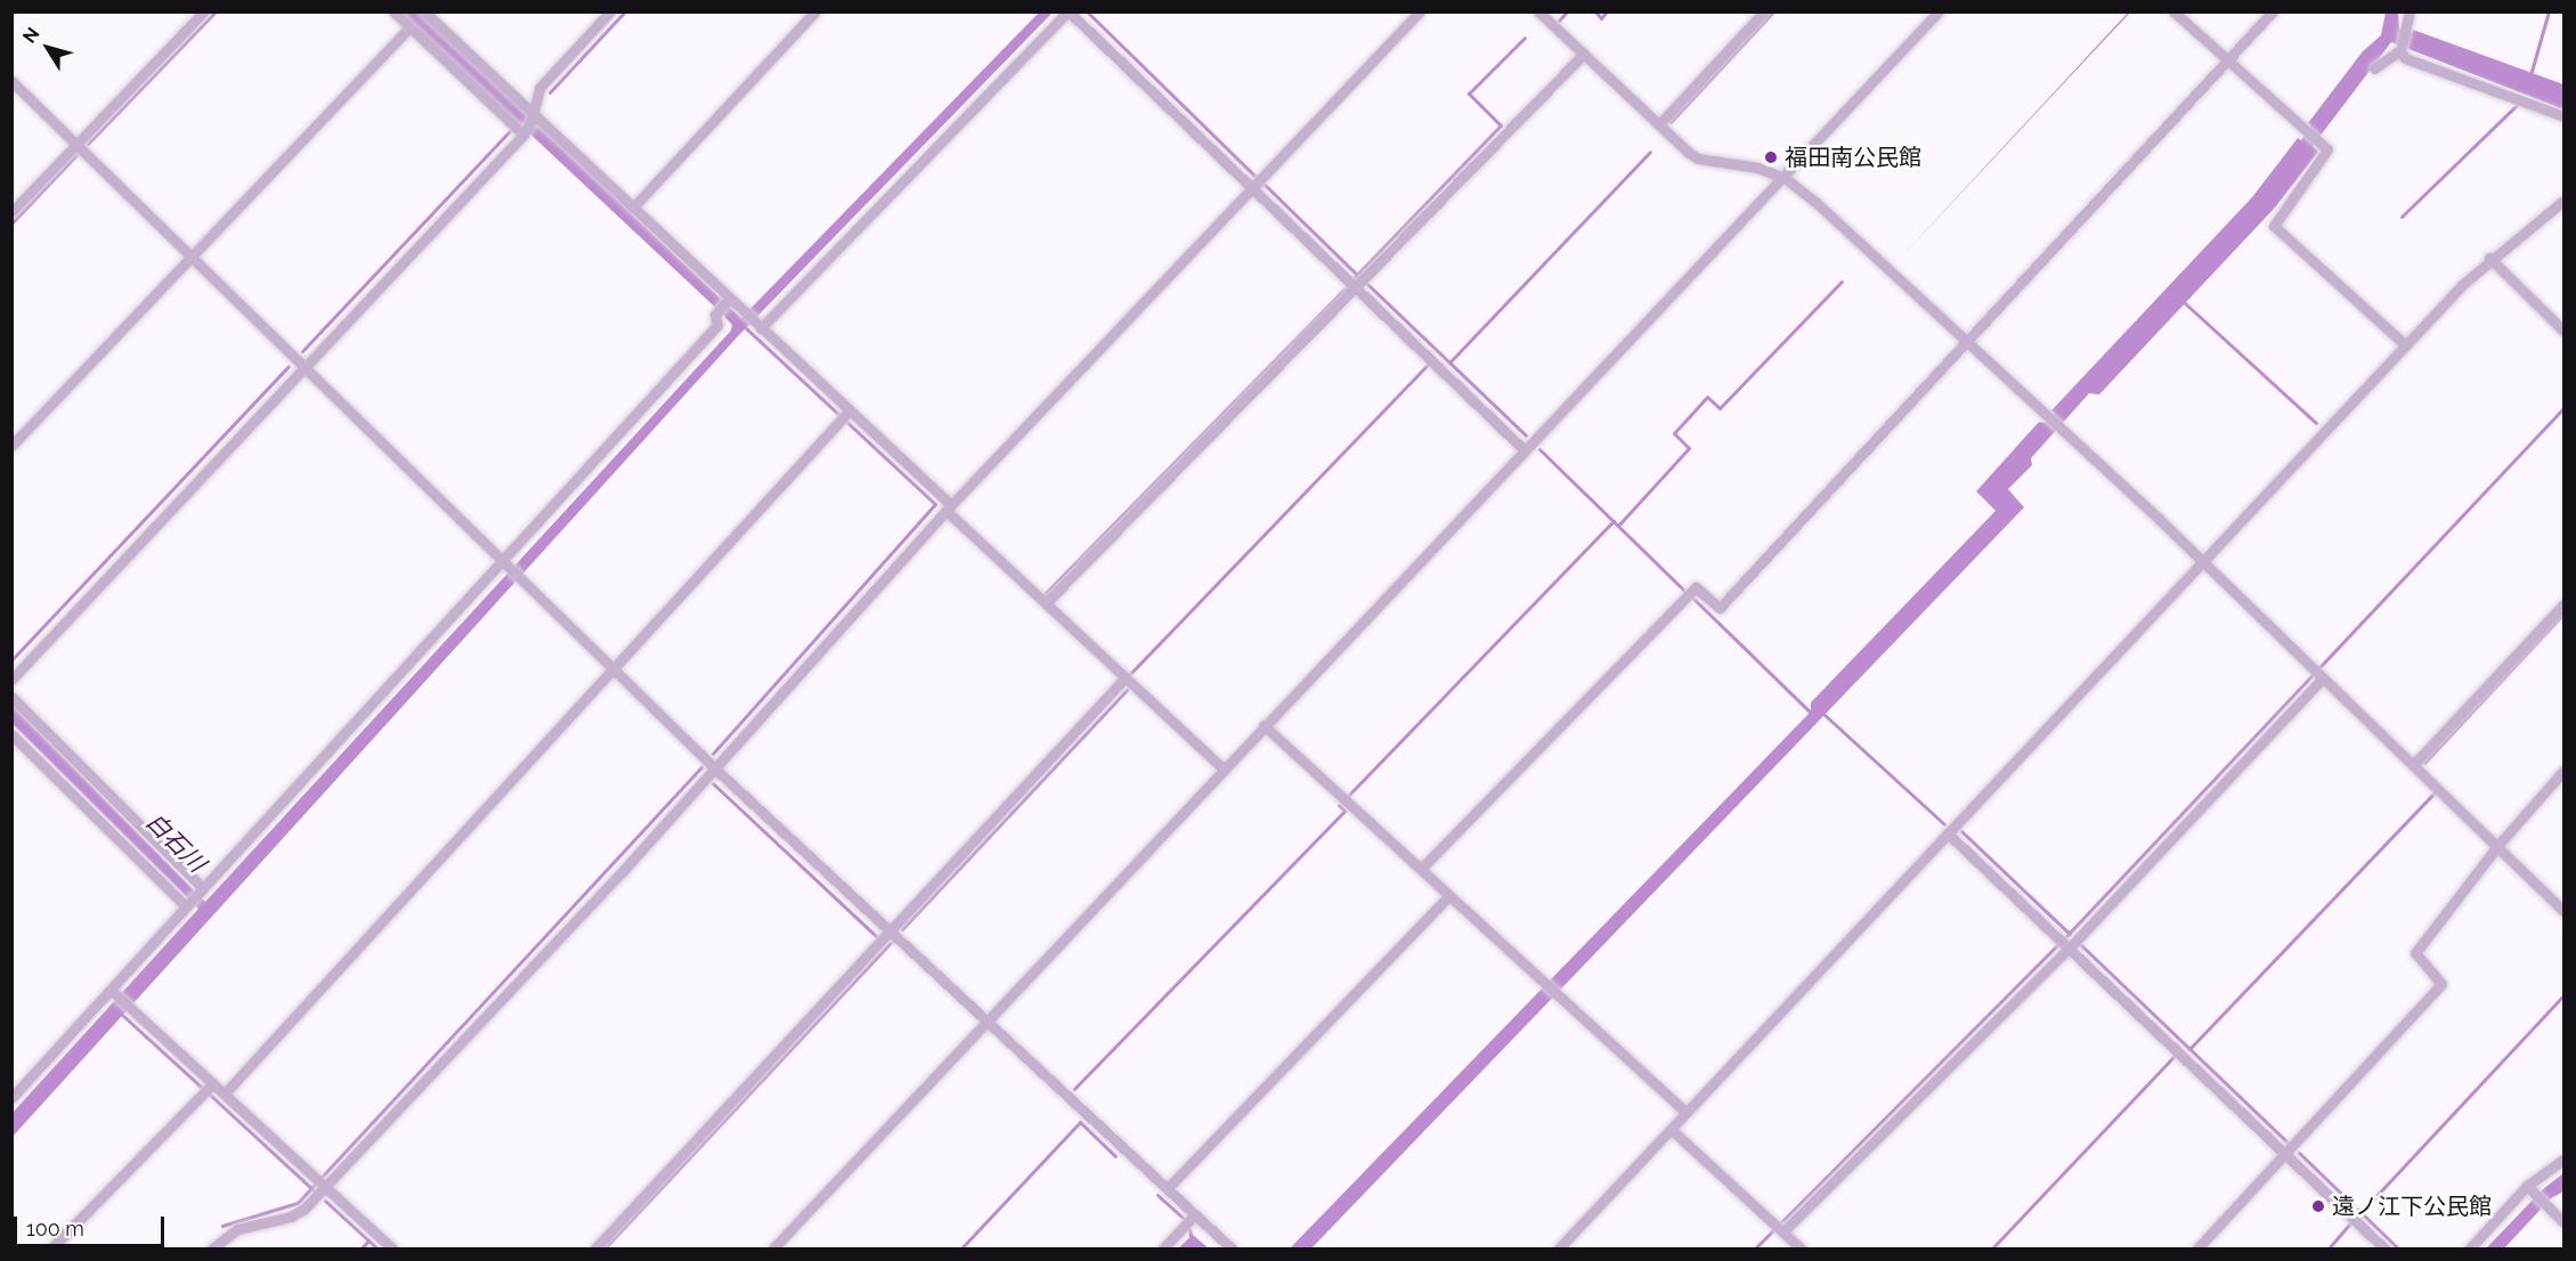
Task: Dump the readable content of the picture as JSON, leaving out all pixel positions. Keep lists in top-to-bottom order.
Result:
{
  "water": ["白石川"],
  "places": ["福田南公民館", "遠ノ江下公民館"],
  "scale_bar": "100 m",
  "north": "top left"
}
